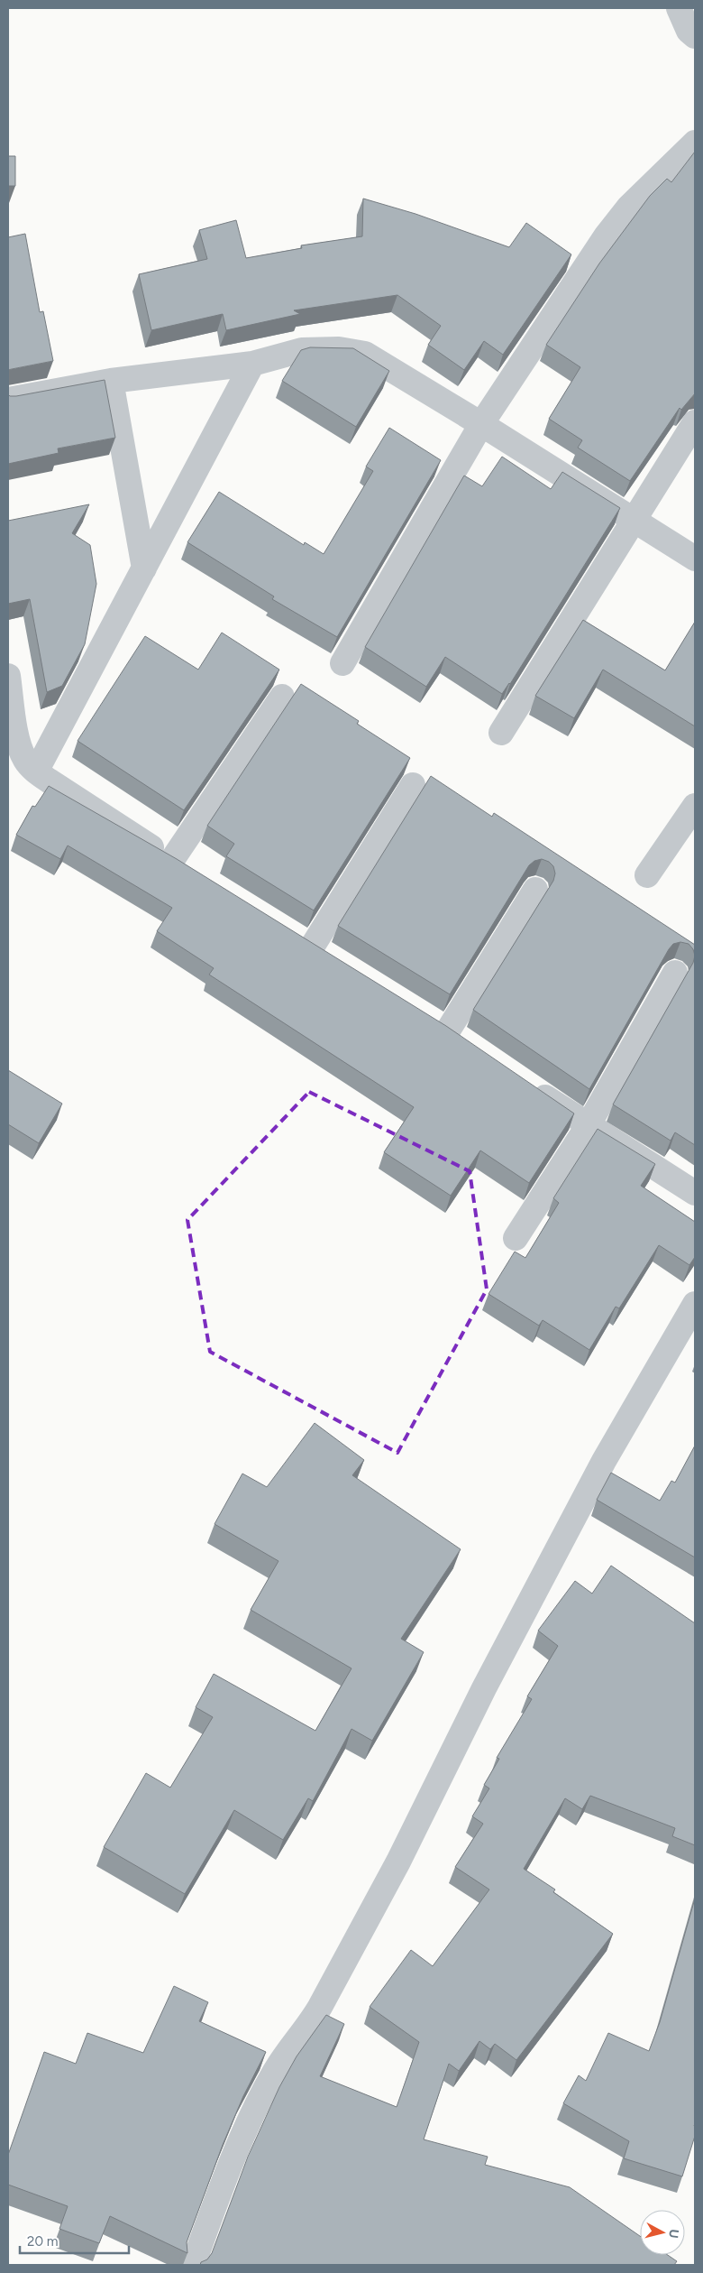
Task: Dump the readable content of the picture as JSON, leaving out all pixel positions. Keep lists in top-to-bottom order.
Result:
{
  "scale_bar": "20 m",
  "north": "right"
}
